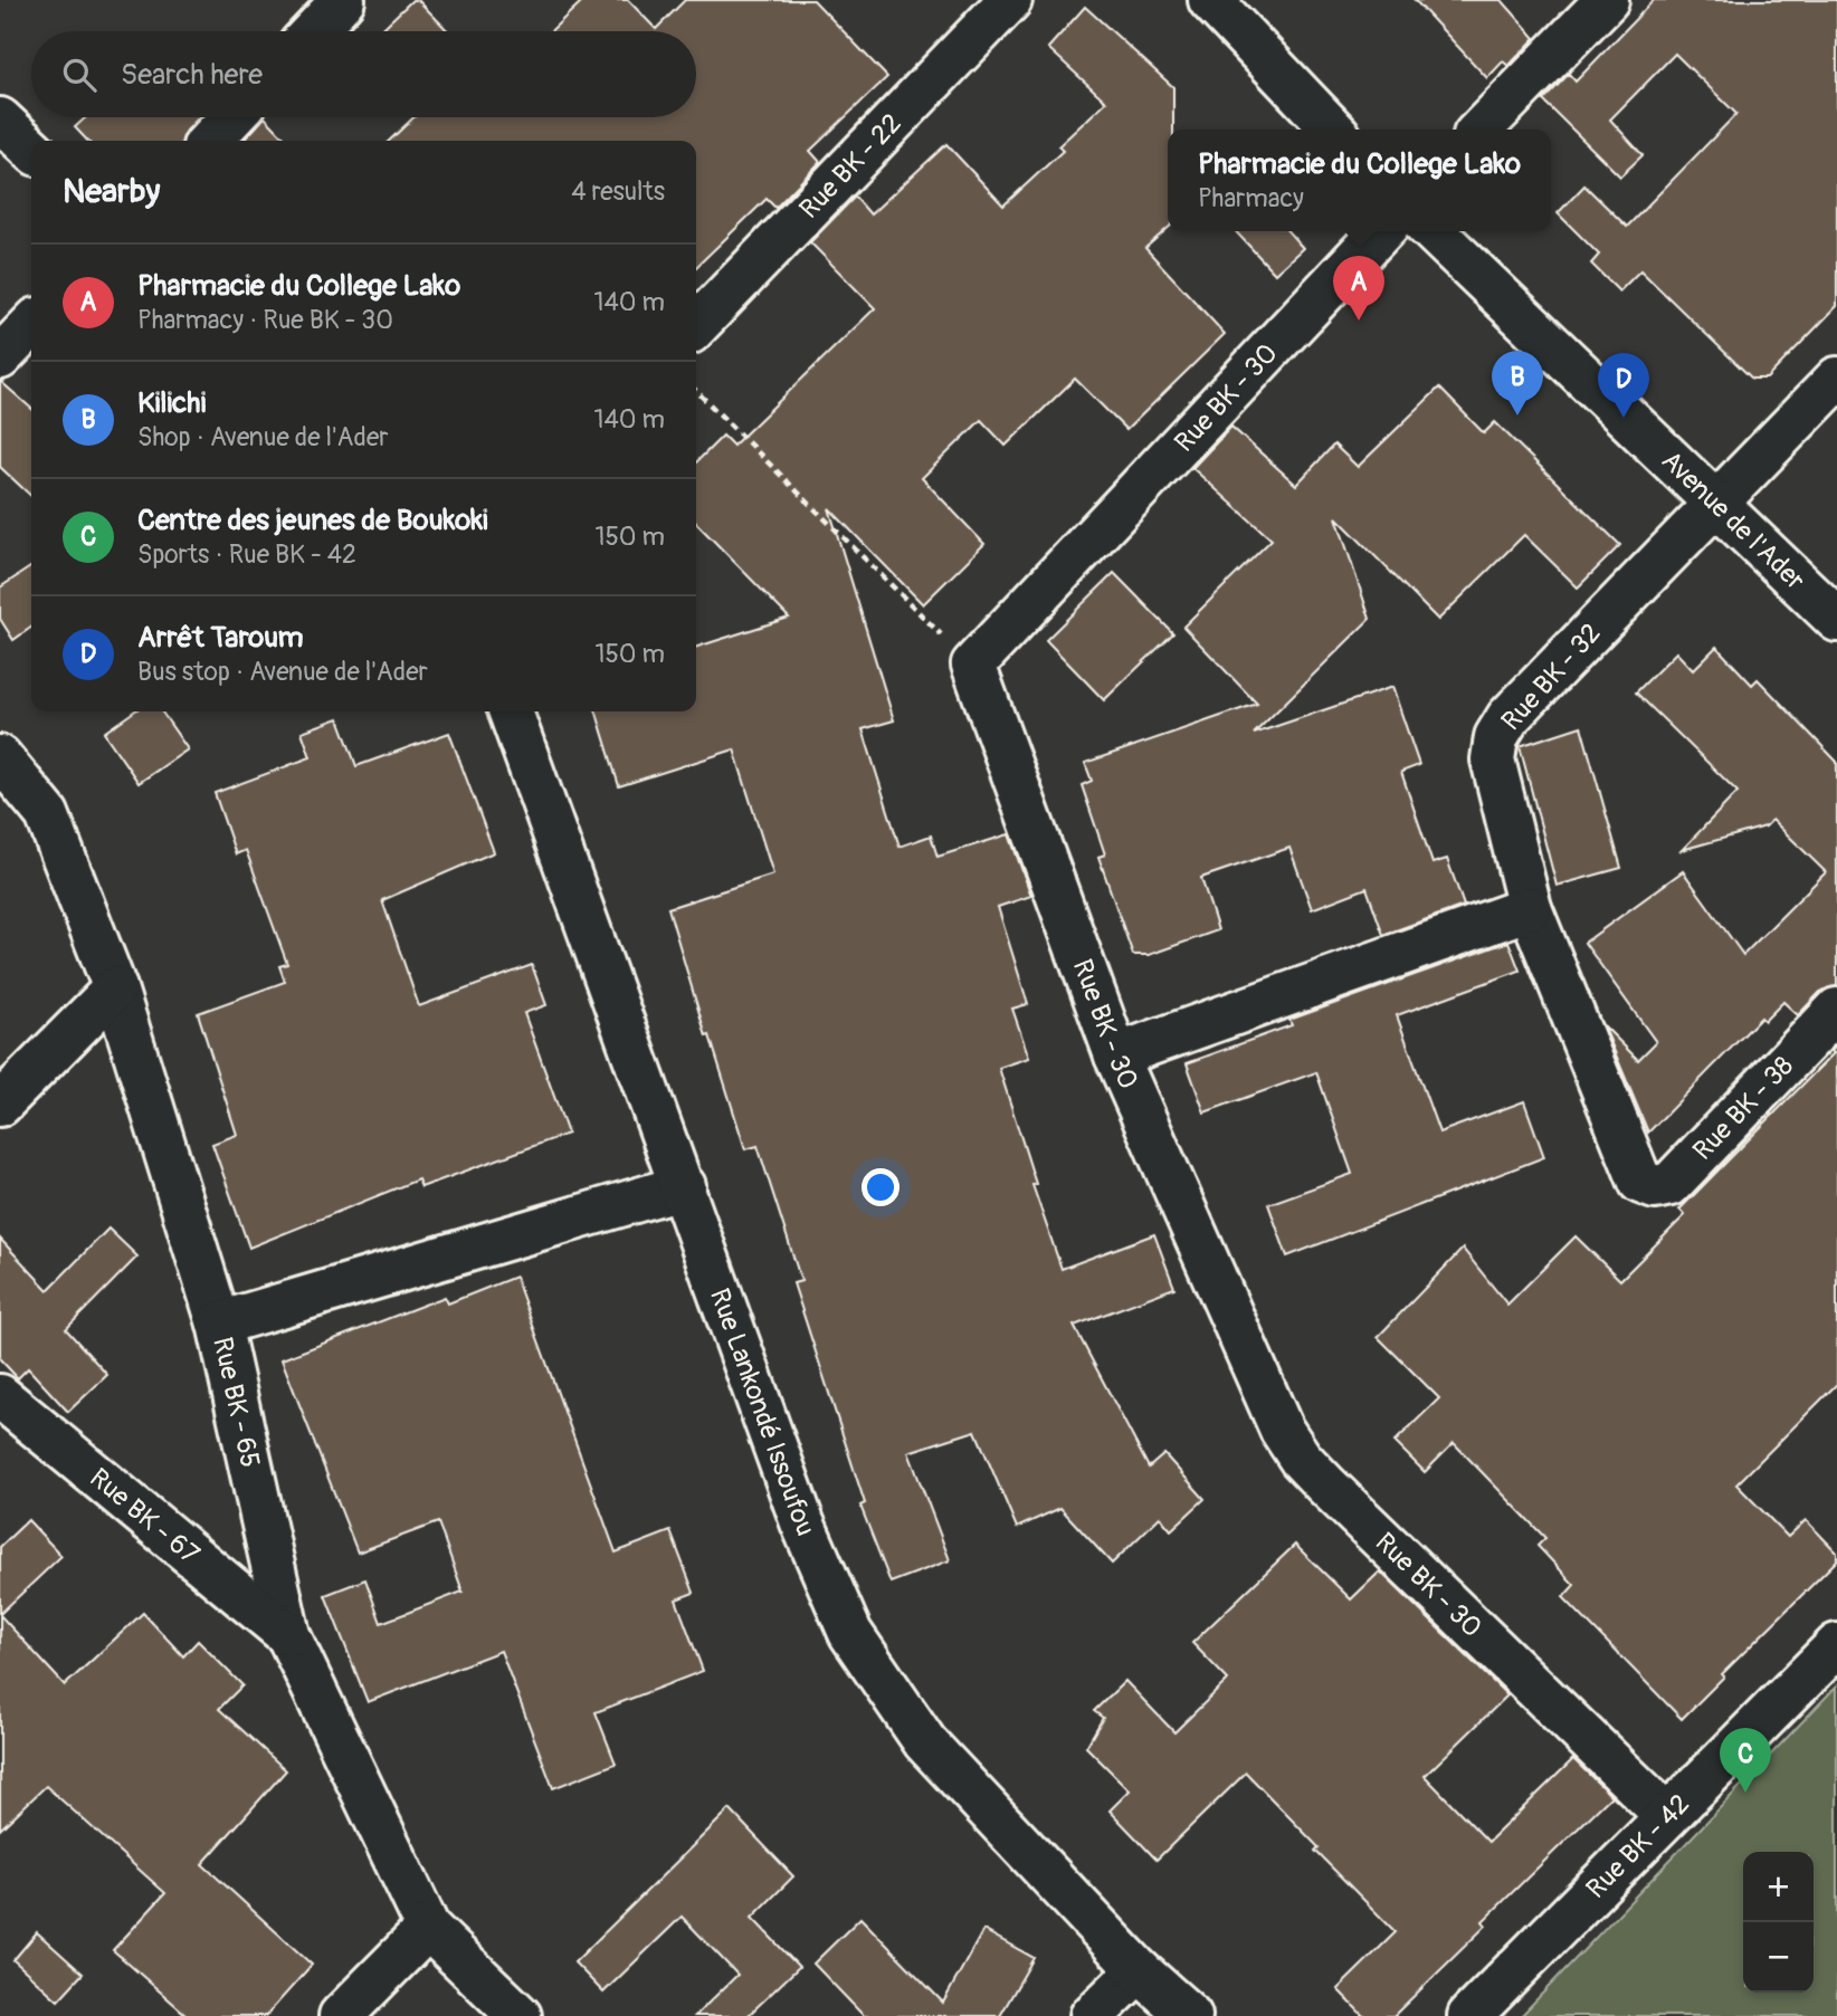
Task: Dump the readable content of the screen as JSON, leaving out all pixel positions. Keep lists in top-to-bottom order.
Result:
{
  "streets": {
    "street": [
      "Rue BK - 22",
      "Rue BK - 30",
      "Avenue de l'Ader",
      "Rue BK - 32",
      "Rue BK - 38",
      "Rue BK - 65",
      "Rue Lankondé Issoufou",
      "Rue BK - 67",
      "Rue BK - 42"
    ]
  },
  "crossings": [
    ["Rue BK - 30", "Rue BK - 42"],
    ["Avenue de l'Ader", "Rue BK - 32"],
    ["Rue BK - 32", "Rue BK - 38"],
    ["Rue BK - 65", "Rue BK - 67"]
  ],
  "page": {
    "search": "Search here",
    "popup": ["Pharmacie du College Lako", "Pharmacy"],
    "heading": ["Nearby", "4 results"],
    "list": [
      {
        "mark": "A",
        "name": "Pharmacie du College Lako",
        "note": "Pharmacy · Rue BK - 30",
        "value": "140 m"
      },
      {
        "mark": "B",
        "name": "Kilichi",
        "note": "Shop · Avenue de l'Ader",
        "value": "140 m"
      },
      {
        "mark": "C",
        "name": "Centre des jeunes de Boukoki",
        "note": "Sports · Rue BK - 42",
        "value": "150 m"
      },
      {
        "mark": "D",
        "name": "Arrêt Taroum",
        "note": "Bus stop · Avenue de l'Ader",
        "value": "150 m"
      }
    ],
    "pins": [
      "A",
      "B",
      "D",
      "C"
    ],
    "map_buttons": ["+", "−"]
  }
}
